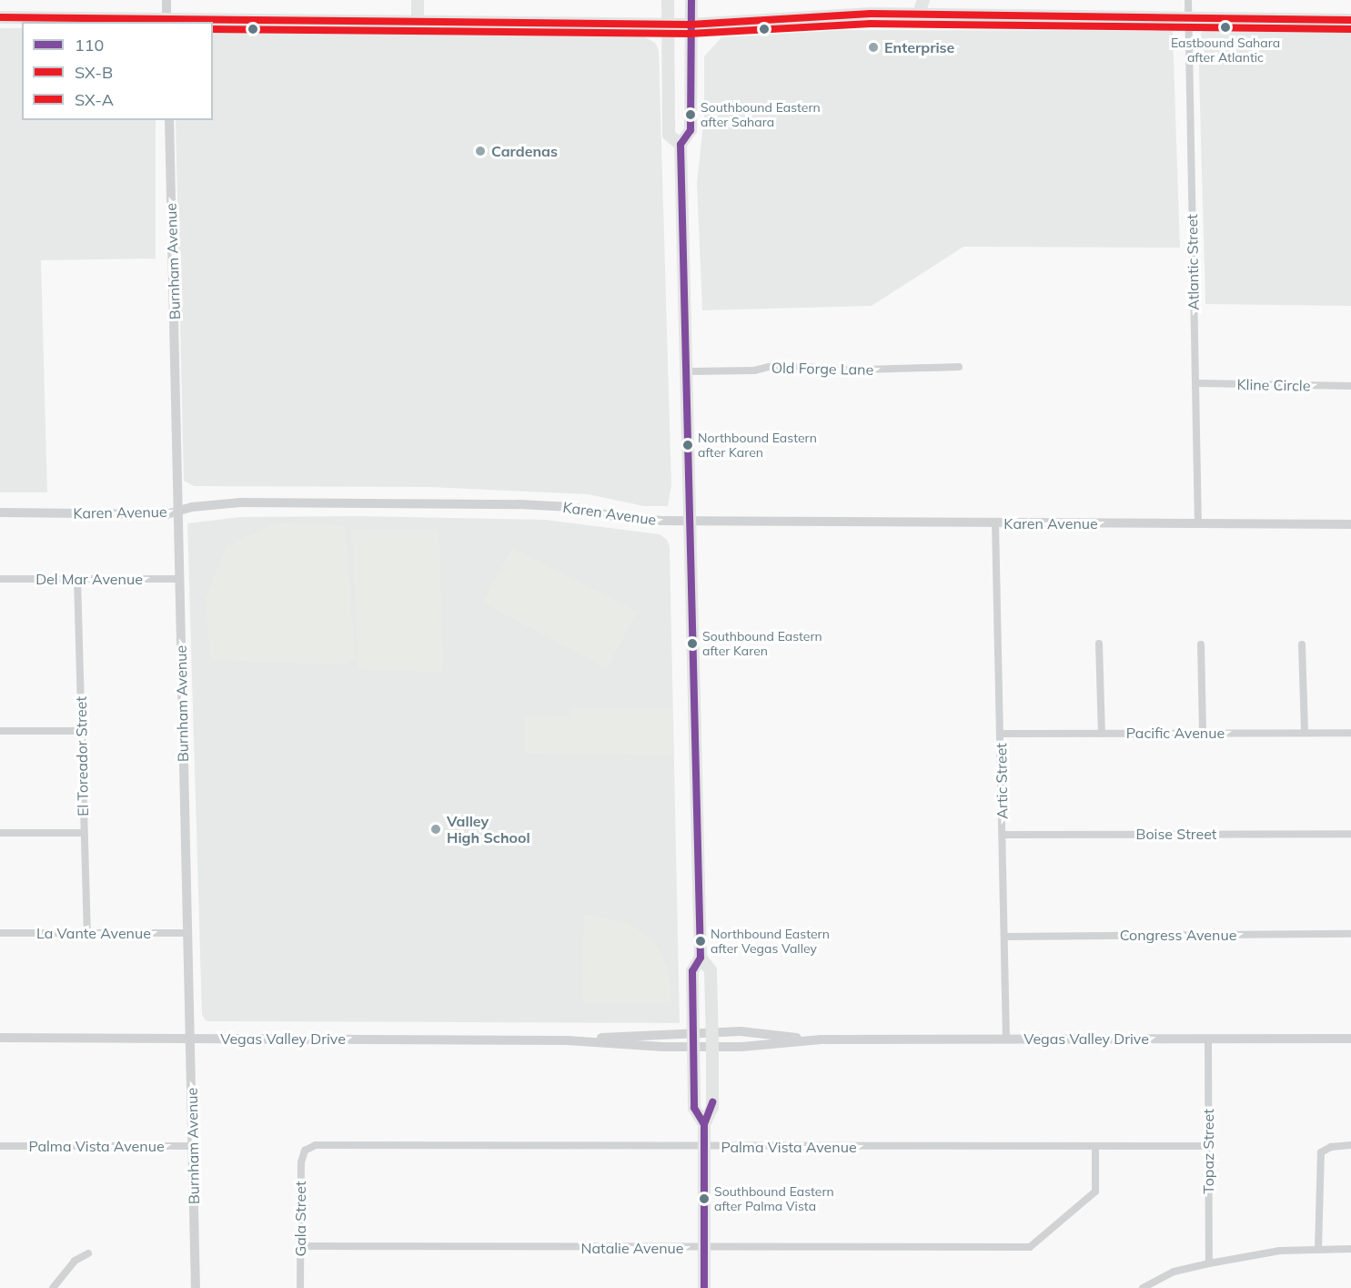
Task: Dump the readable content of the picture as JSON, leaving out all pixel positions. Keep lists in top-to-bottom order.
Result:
{
  "streets": {
    "street": [
      "Burnham Avenue",
      "Atlantic Street",
      "Old Forge Lane",
      "Kline Circle",
      "Karen Avenue",
      "Del Mar Avenue",
      "Pacific Avenue",
      "El Toreador Street",
      "Artic Street",
      "Boise Street",
      "La Vante Avenue",
      "Congress Avenue",
      "Vegas Valley Drive",
      "Palma Vista Avenue",
      "Topaz Street",
      "Gala Street",
      "Natalie Avenue"
    ]
  },
  "crossings": [
    ["Burnham Avenue", "Karen Avenue"],
    ["Burnham Avenue", "Del Mar Avenue"],
    ["Burnham Avenue", "La Vante Avenue"],
    ["Burnham Avenue", "Vegas Valley Drive"],
    ["Burnham Avenue", "Palma Vista Avenue"],
    ["Atlantic Street", "Kline Circle"],
    ["Atlantic Street", "Karen Avenue"],
    ["Karen Avenue", "Artic Street"],
    ["Del Mar Avenue", "El Toreador Street"],
    ["Pacific Avenue", "Artic Street"],
    ["El Toreador Street", "La Vante Avenue"],
    ["Artic Street", "Boise Street"],
    ["Artic Street", "Congress Avenue"],
    ["Artic Street", "Vegas Valley Drive"],
    ["Vegas Valley Drive", "Topaz Street"],
    ["Palma Vista Avenue", "Topaz Street"],
    ["Palma Vista Avenue", "Gala Street"],
    ["Palma Vista Avenue", "Natalie Avenue"],
    ["Gala Street", "Natalie Avenue"]
  ],
  "places": [
    "Eastbound Sahara after Atlantic",
    "Enterprise",
    "Southbound Eastern after Sahara",
    "Cardenas",
    "Northbound Eastern after Karen",
    "Southbound Eastern after Karen",
    "Valley High School",
    "Northbound Eastern after Vegas Valley",
    "Southbound Eastern after Palma Vista"
  ],
  "lines": ["transit line 110", "transit line SX-B", "transit line SX-A"],
  "legend": ["110", "SX-B", "SX-A"]
}
